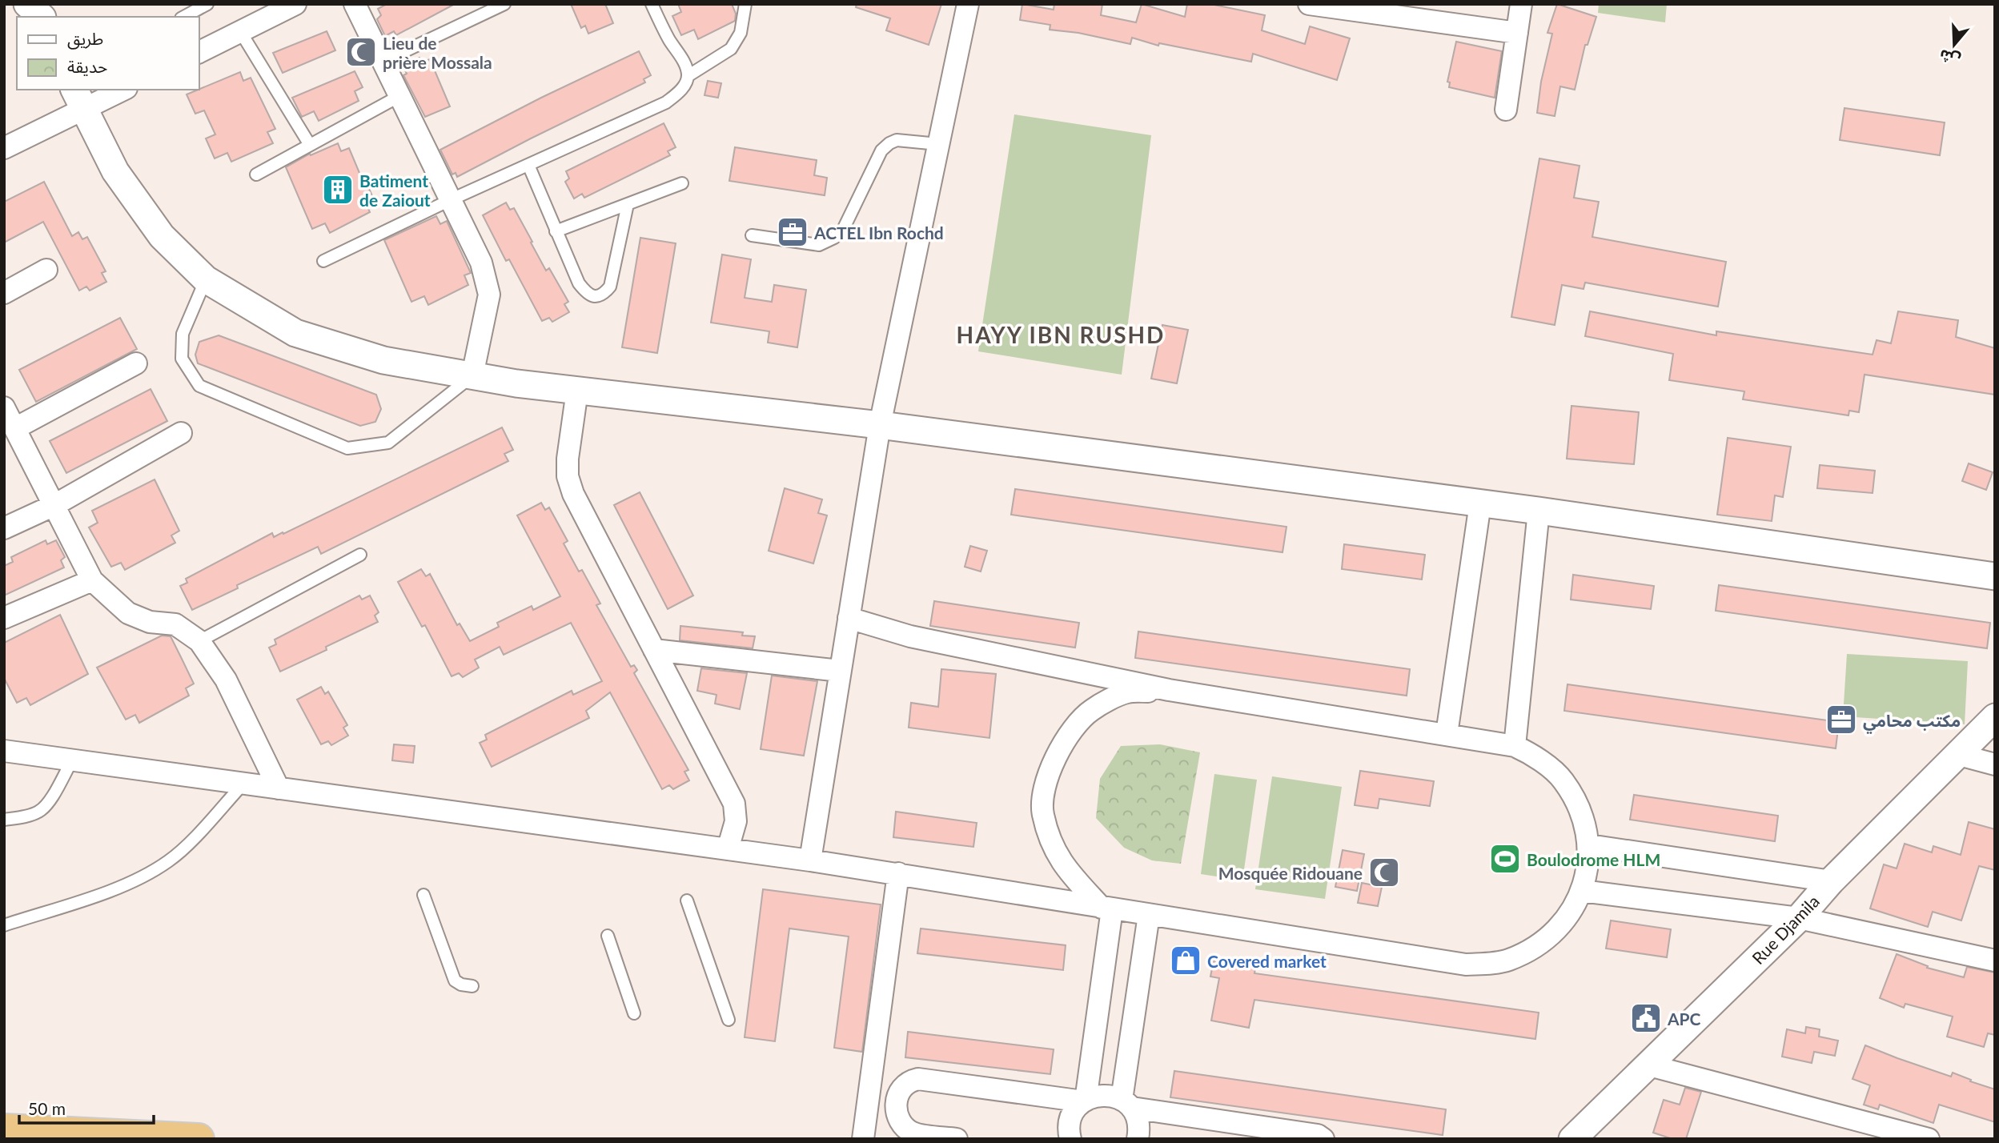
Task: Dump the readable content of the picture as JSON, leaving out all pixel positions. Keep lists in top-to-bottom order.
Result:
{
  "streets": {
    "street": ["Rue Djamila"]
  },
  "districts": ["HAYY IBN RUSHD"],
  "places": {
    "mosque": ["Lieu de prière Mossala", "Mosquée Ridouane"],
    "building": ["Batiment de Zaiout"],
    "office": ["ACTEL Ibn Rochd", "مكتب محامي"],
    "sports": ["Boulodrome HLM"],
    "shop": ["Covered market"],
    "public building": ["APC"]
  },
  "legend": ["طريق", "حديقة"],
  "scale_bar": "50 m",
  "north": "bottom"
}
